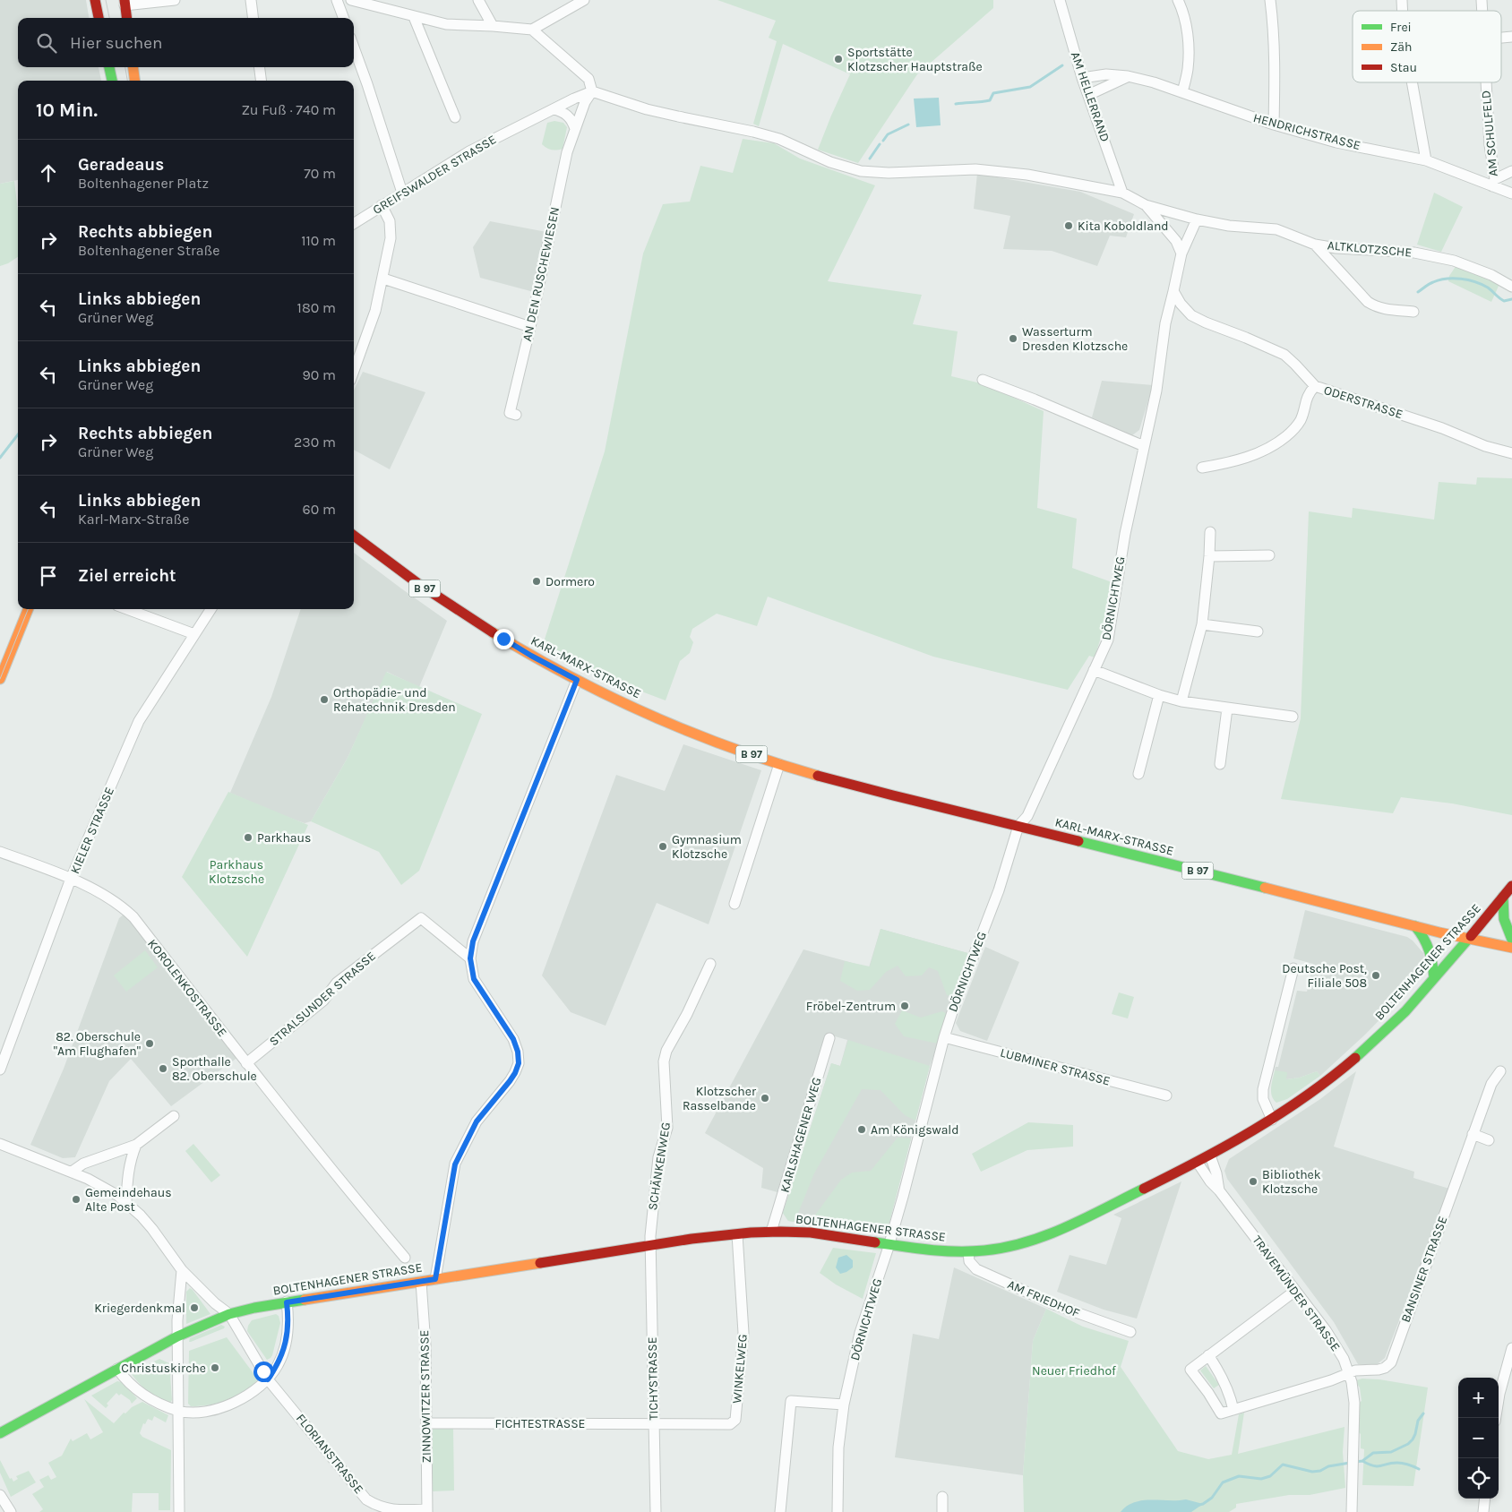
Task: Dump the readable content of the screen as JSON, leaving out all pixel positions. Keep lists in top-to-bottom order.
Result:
{
  "streets": {
    "street": [
      "AM HELLERRAND",
      "HENDRICHSTRASSE",
      "AM SCHULFELD",
      "GREIFSWALDER STRASSE",
      "ALTKLOTZSCHE",
      "AN DEN RUSCHEWIESEN",
      "ODERSTRASSE",
      "B 97",
      "DÖRNICHTWEG",
      "KARL-MARX-STRASSE",
      "KIELER STRASSE",
      "BOLTENHAGENER STRASSE",
      "KOROLENKOSTRASSE",
      "STRALSUNDER STRASSE",
      "LUBMINER STRASSE",
      "KARLSHAGENER WEG",
      "SCHÄNKENWEG",
      "BANSINER STRASSE",
      "TRAVEMÜNDER STRASSE",
      "AM FRIEDHOF",
      "WINKELWEG",
      "TICHYSTRASSE",
      "ZINNOWITZER STRASSE",
      "FICHTESTRASSE",
      "FLORIANSTRASSE"
    ]
  },
  "crossings": [
    ["AM HELLERRAND", "HENDRICHSTRASSE"],
    ["AM HELLERRAND", "ALTKLOTZSCHE"],
    ["HENDRICHSTRASSE", "AM SCHULFELD"],
    ["GREIFSWALDER STRASSE", "ALTKLOTZSCHE"],
    ["GREIFSWALDER STRASSE", "AN DEN RUSCHEWIESEN"],
    ["ALTKLOTZSCHE", "AN DEN RUSCHEWIESEN"],
    ["ODERSTRASSE", "DÖRNICHTWEG"],
    ["B 97", "KARL-MARX-STRASSE"],
    ["B 97", "BOLTENHAGENER STRASSE"],
    ["DÖRNICHTWEG", "KARL-MARX-STRASSE"],
    ["DÖRNICHTWEG", "BOLTENHAGENER STRASSE"],
    ["DÖRNICHTWEG", "LUBMINER STRASSE"],
    ["KARL-MARX-STRASSE", "BOLTENHAGENER STRASSE"],
    ["KIELER STRASSE", "KOROLENKOSTRASSE"],
    ["BOLTENHAGENER STRASSE", "KARLSHAGENER WEG"],
    ["BOLTENHAGENER STRASSE", "SCHÄNKENWEG"],
    ["BOLTENHAGENER STRASSE", "TRAVEMÜNDER STRASSE"],
    ["BOLTENHAGENER STRASSE", "AM FRIEDHOF"],
    ["BOLTENHAGENER STRASSE", "WINKELWEG"],
    ["BOLTENHAGENER STRASSE", "TICHYSTRASSE"],
    ["BOLTENHAGENER STRASSE", "ZINNOWITZER STRASSE"],
    ["BOLTENHAGENER STRASSE", "FLORIANSTRASSE"],
    ["KOROLENKOSTRASSE", "STRALSUNDER STRASSE"],
    ["SCHÄNKENWEG", "TICHYSTRASSE"],
    ["BANSINER STRASSE", "TRAVEMÜNDER STRASSE"],
    ["WINKELWEG", "TICHYSTRASSE"],
    ["WINKELWEG", "FICHTESTRASSE"],
    ["TICHYSTRASSE", "FICHTESTRASSE"],
    ["ZINNOWITZER STRASSE", "FICHTESTRASSE"],
    ["ZINNOWITZER STRASSE", "FLORIANSTRASSE"]
  ],
  "parks": ["Parkhaus Klotzsche", "Neuer Friedhof"],
  "places": [
    "Sportstätte Klotzscher Hauptstraße",
    "Kita Koboldland",
    "Wasserturm Dresden Klotzsche",
    "Dormero",
    "Orthopädie- und Rehatechnik Dresden",
    "Parkhaus",
    "Gymnasium Klotzsche",
    "Deutsche Post, Filiale 508",
    "Fröbel-Zentrum",
    "82. Oberschule \"Am Flughafen\"",
    "Sporthalle 82. Oberschule",
    "Klotzscher Rasselbande",
    "Am Königswald",
    "Bibliothek Klotzsche",
    "Gemeindehaus Alte Post",
    "Kriegerdenkmal",
    "Christuskirche"
  ],
  "legend": ["Frei", "Zäh", "Stau"],
  "page": {
    "search": "Hier suchen",
    "heading": ["10 Min.", "Zu Fuß · 740 m"],
    "list": [
      ["Geradeaus", "Boltenhagener Platz", "70 m"],
      ["Rechts abbiegen", "Boltenhagener Straße", "110 m"],
      ["Links abbiegen", "Grüner Weg", "180 m"],
      ["Links abbiegen", "Grüner Weg", "90 m"],
      ["Rechts abbiegen", "Grüner Weg", "230 m"],
      ["Links abbiegen", "Karl-Marx-Straße", "60 m"],
      "Ziel erreicht"
    ],
    "map_buttons": ["+", "−"]
  }
}
